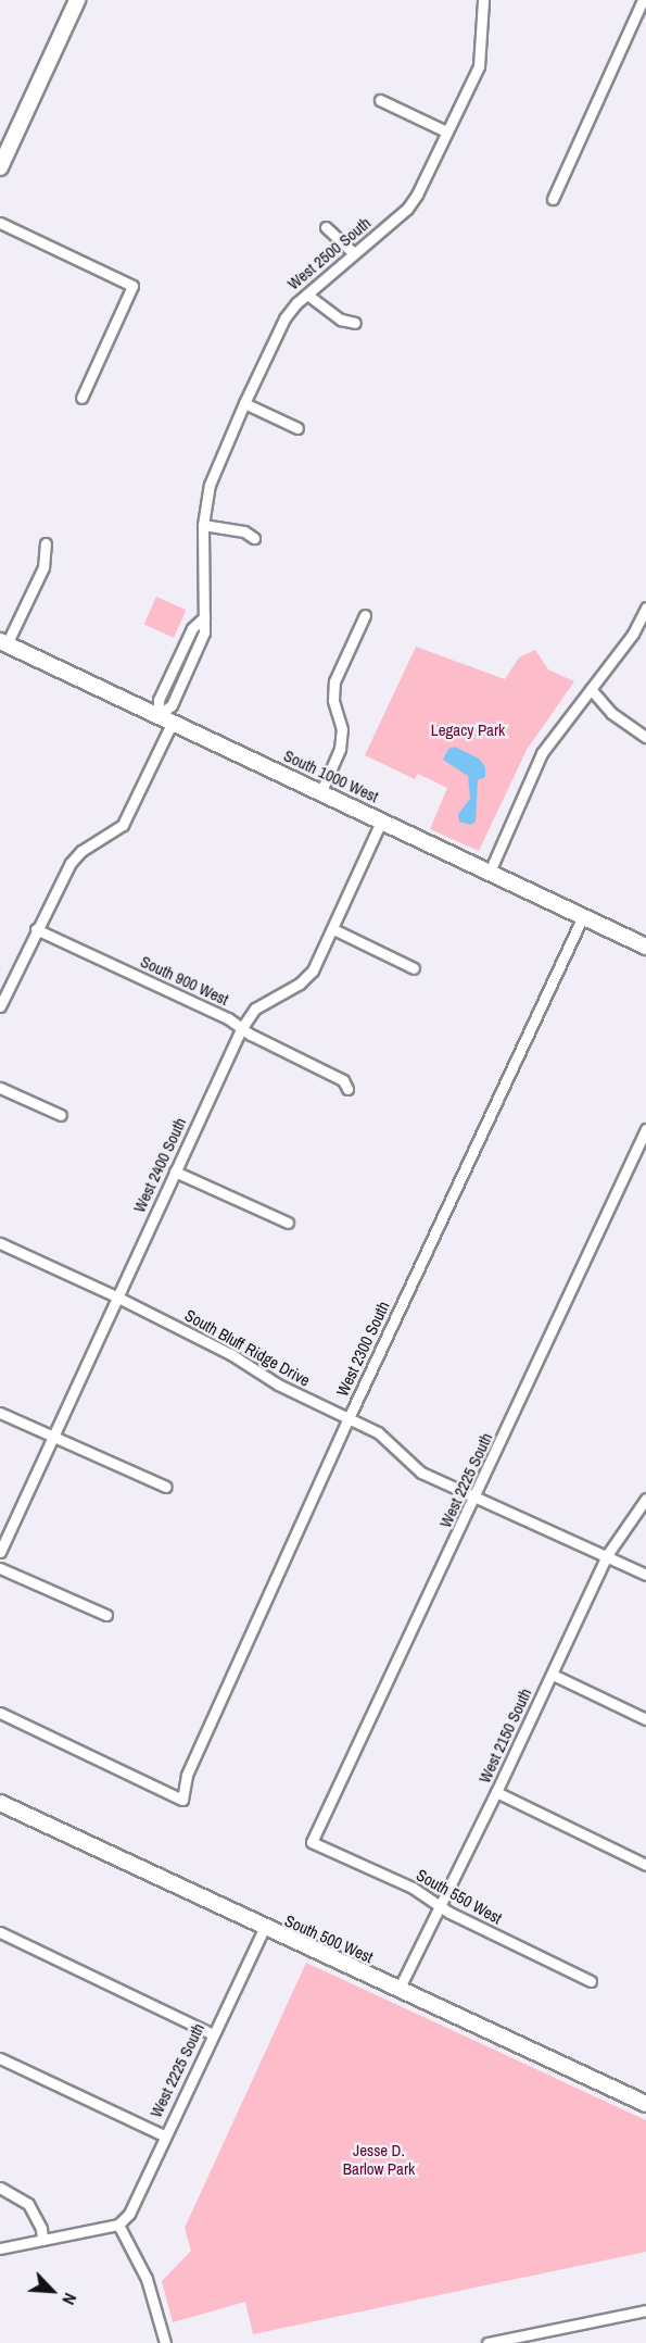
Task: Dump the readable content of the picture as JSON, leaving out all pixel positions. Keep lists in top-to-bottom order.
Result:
{
  "streets": {
    "main road": ["South 1000 West", "South 500 West"],
    "street": [
      "West 2500 South",
      "South 900 West",
      "West 2400 South",
      "South Bluff Ridge Drive",
      "West 2300 South",
      "West 2225 South",
      "West 2150 South",
      "South 550 West"
    ]
  },
  "crossings": [
    ["West 2500 South", "South 1000 West"],
    ["West 2500 South", "South 900 West"],
    ["South 1000 West", "West 2400 South"],
    ["South 1000 West", "West 2300 South"],
    ["South 900 West", "West 2400 South"],
    ["West 2400 South", "South Bluff Ridge Drive"],
    ["South Bluff Ridge Drive", "West 2300 South"],
    ["South Bluff Ridge Drive", "West 2225 South"],
    ["South Bluff Ridge Drive", "West 2150 South"],
    ["West 2225 South", "South 550 West"],
    ["West 2225 South", "South 500 West"],
    ["West 2150 South", "South 550 West"],
    ["West 2150 South", "South 500 West"]
  ],
  "parks": ["Legacy Park", "Jesse D. Barlow Park"],
  "north": "bottom right"
}
